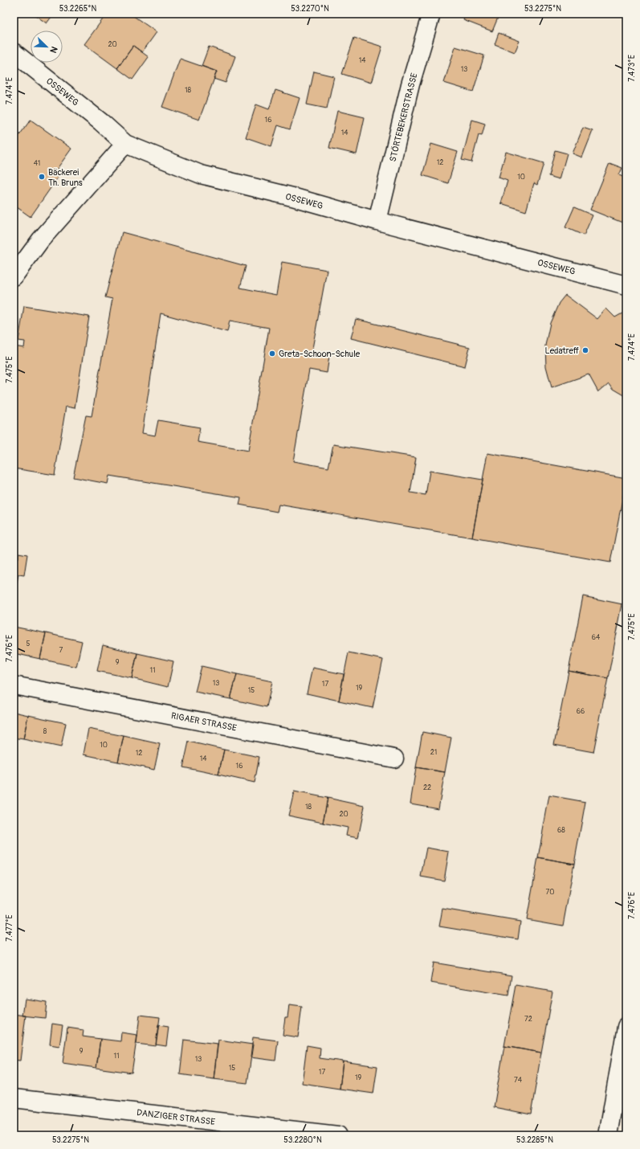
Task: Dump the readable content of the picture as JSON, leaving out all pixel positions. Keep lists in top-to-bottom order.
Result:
{
  "streets": {
    "street": [
      "OSSEWEG",
      "STÖRTEBEKERSTRASSE",
      "RIGAER STRASSE",
      "DANZIGER STRASSE"
    ]
  },
  "crossings": [
    ["OSSEWEG", "STÖRTEBEKERSTRASSE"]
  ],
  "places": ["Bäckerei Th. Bruns", "Ledatreff", "Greta-Schoon-Schule"],
  "house_numbers": [
    "20",
    "14",
    "13",
    "18",
    "16",
    "14",
    "12",
    "41",
    "10",
    "64",
    "5",
    "7",
    "9",
    "11",
    "13",
    "17",
    "19",
    "15",
    "66",
    "8",
    "10",
    "21",
    "12",
    "14",
    "16",
    "22",
    "18",
    "20",
    "68",
    "70",
    "72",
    "9",
    "11",
    "13",
    "15",
    "17",
    "19",
    "74"
  ],
  "north": "bottom right",
  "coordinates": [
    "53.2265°N",
    "53.2270°N",
    "53.2275°N",
    "7.473°E",
    "7.474°E",
    "7.475°E",
    "7.476°E",
    "7.477°E",
    "53.2280°N",
    "53.2285°N"
  ]
}
